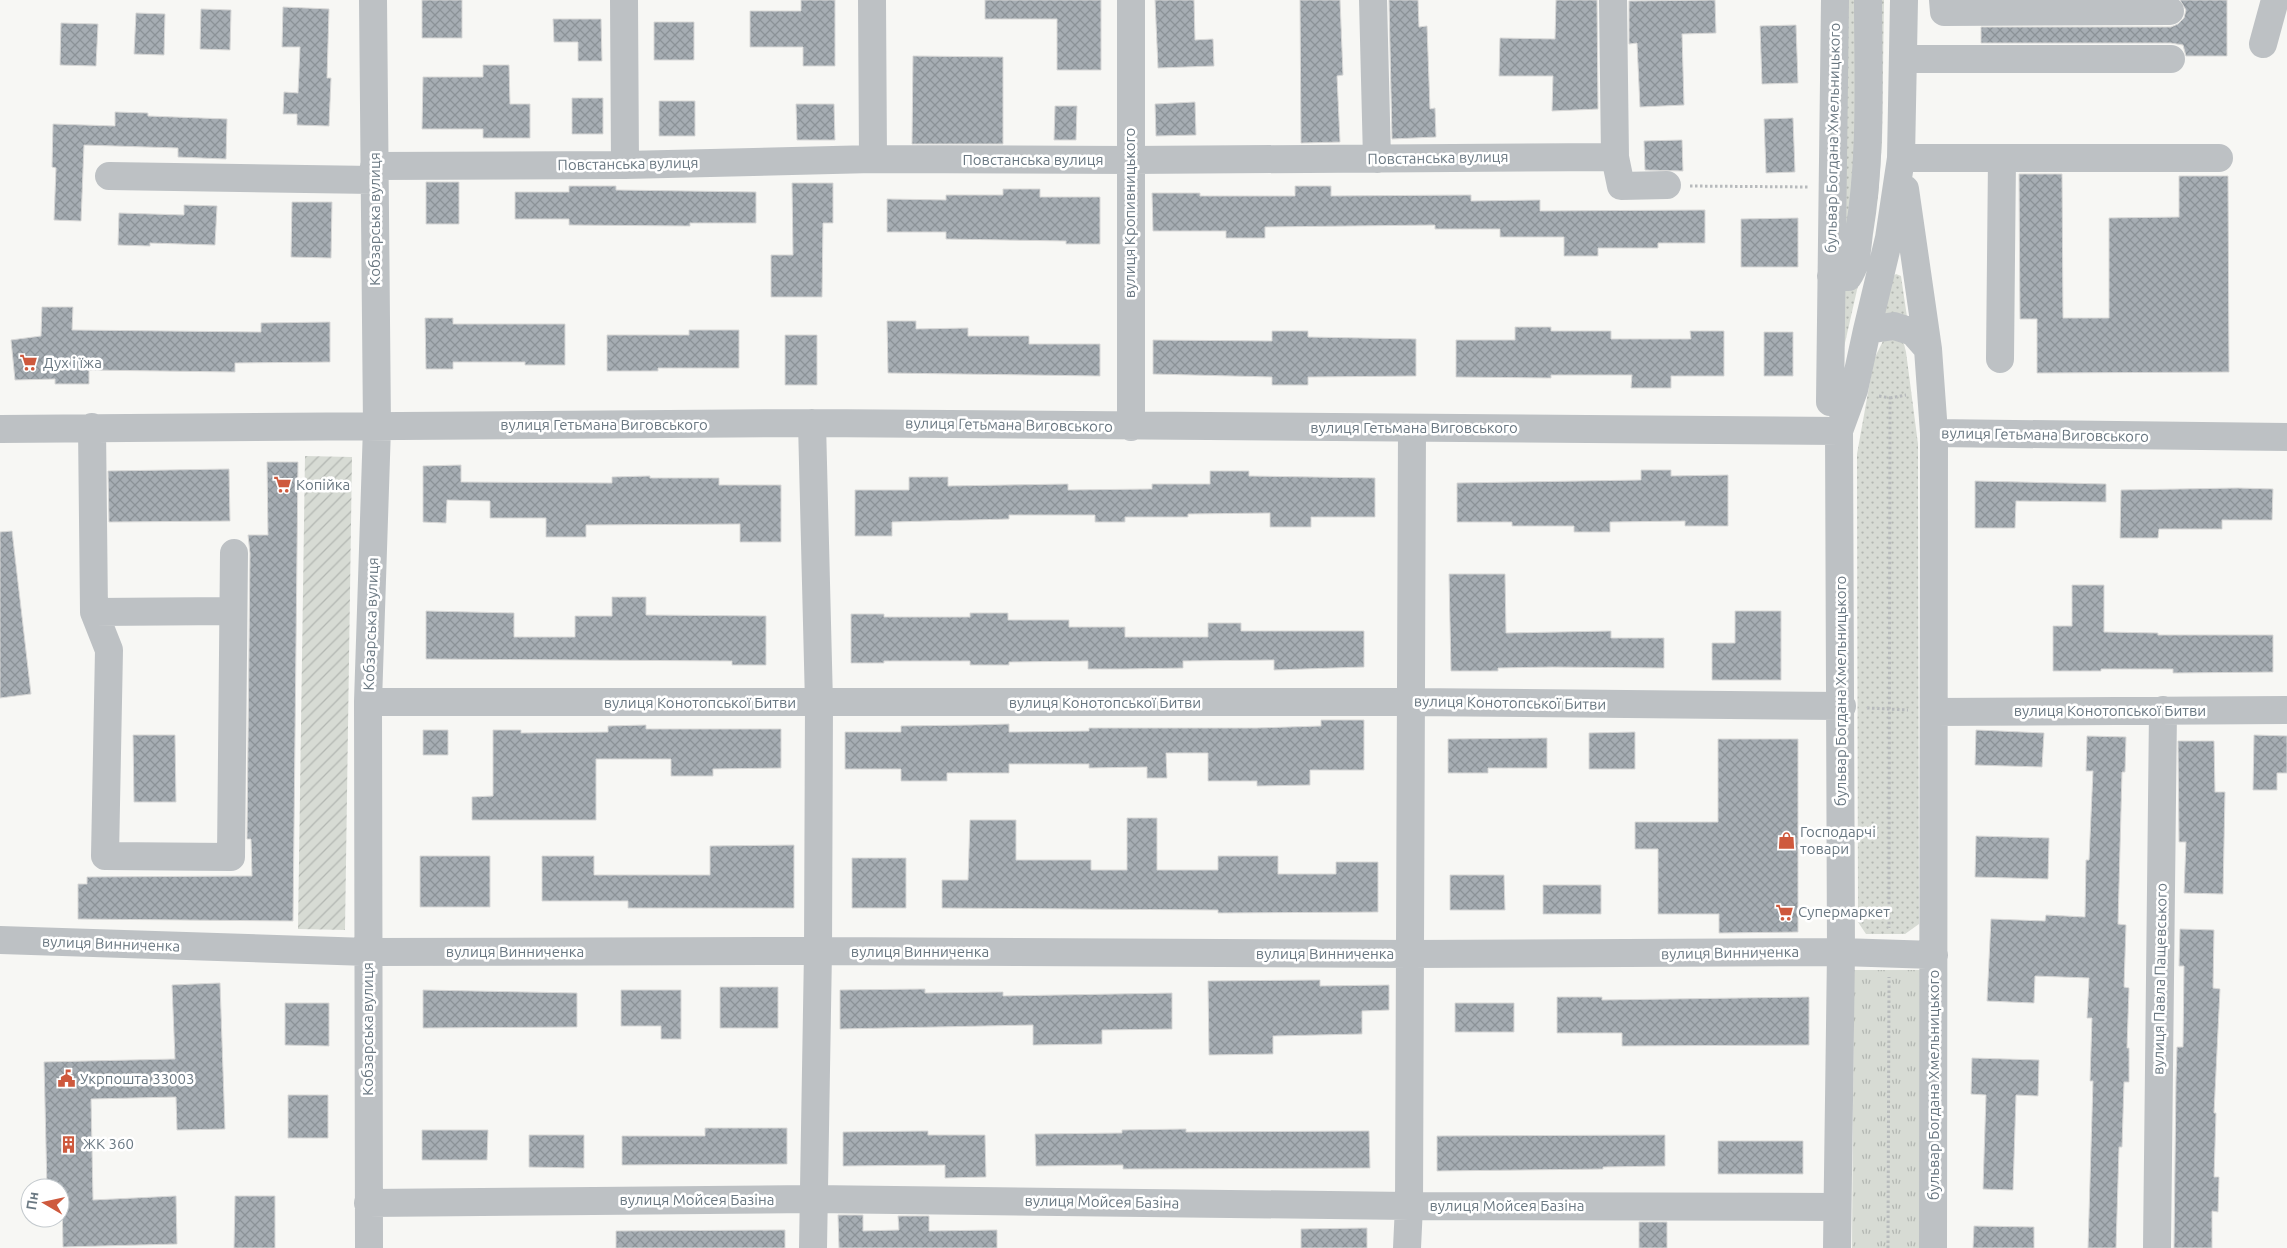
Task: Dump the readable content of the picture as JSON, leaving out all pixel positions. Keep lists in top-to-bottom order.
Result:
{
  "streets": {
    "street": [
      "бульвар Богдана Хмельницького",
      "Повстанська вулиця",
      "вулиця Кропивницького",
      "Кобзарська вулиця",
      "вулиця Гетьмана Виговського",
      "вулиця Конотопської Битви",
      "вулиця Винниченка",
      "вулиця Павла Пащевського",
      "вулиця Мойсея Базіна"
    ]
  },
  "crossings": [
    ["бульвар Богдана Хмельницького", "вулиця Гетьмана Виговського"],
    ["бульвар Богдана Хмельницького", "вулиця Конотопської Битви"],
    ["бульвар Богдана Хмельницького", "вулиця Винниченка"],
    ["бульвар Богдана Хмельницького", "вулиця Мойсея Базіна"],
    ["Повстанська вулиця", "вулиця Кропивницького"],
    ["Повстанська вулиця", "Кобзарська вулиця"],
    ["вулиця Кропивницького", "вулиця Гетьмана Виговського"],
    ["Кобзарська вулиця", "вулиця Гетьмана Виговського"],
    ["Кобзарська вулиця", "вулиця Конотопської Битви"],
    ["Кобзарська вулиця", "вулиця Винниченка"],
    ["Кобзарська вулиця", "вулиця Мойсея Базіна"],
    ["вулиця Конотопської Битви", "вулиця Павла Пащевського"]
  ],
  "places": {
    "supermarket": ["Дух і їжа", "Копійка", "Супермаркет"],
    "shop": ["Господарчі товари"],
    "public building": ["Укрпошта 33003"],
    "building": ["ЖК 360"]
  },
  "north": "left"
}
